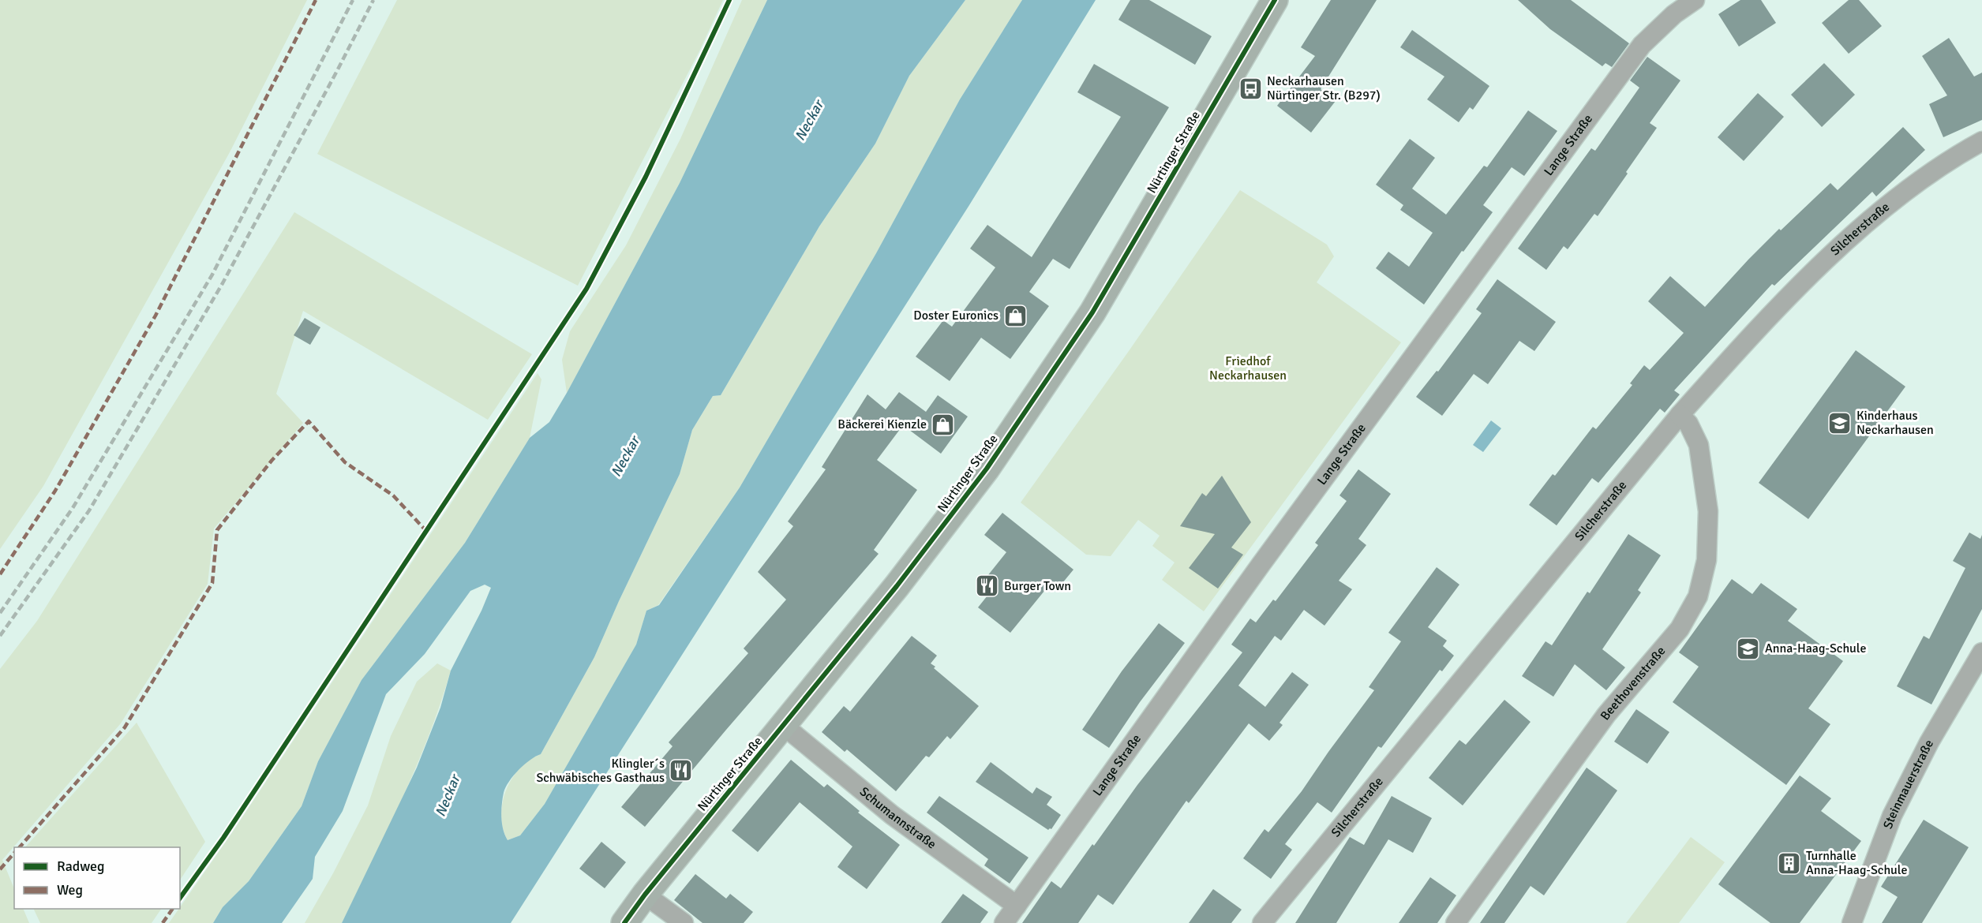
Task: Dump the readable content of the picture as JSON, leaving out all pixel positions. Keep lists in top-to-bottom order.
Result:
{
  "streets": {
    "main road": ["Nürtinger Straße"],
    "street": [
      "Lange Straße",
      "Silcherstraße",
      "Beethovenstraße",
      "Steinmauerstraße",
      "Schumannstraße"
    ]
  },
  "crossings": [
    ["Lange Straße", "Schumannstraße"],
    ["Nürtinger Straße", "Schumannstraße"],
    ["Silcherstraße", "Beethovenstraße"]
  ],
  "water": ["Neckar"],
  "parks": ["Friedhof Neckarhausen"],
  "places": {
    "bus stop": ["Neckarhausen Nürtinger Str. (B297)"],
    "shop": ["Doster Euronics", "Bäckerei Kienzle"],
    "school or university": ["Kinderhaus Neckarhausen", "Anna-Haag-Schule"],
    "restaurant": ["Burger Town", "Klingler´s Schwäbisches Gasthaus"],
    "building": ["Turnhalle Anna-Haag-Schule"]
  },
  "legend": ["Radweg", "Weg"]
}
